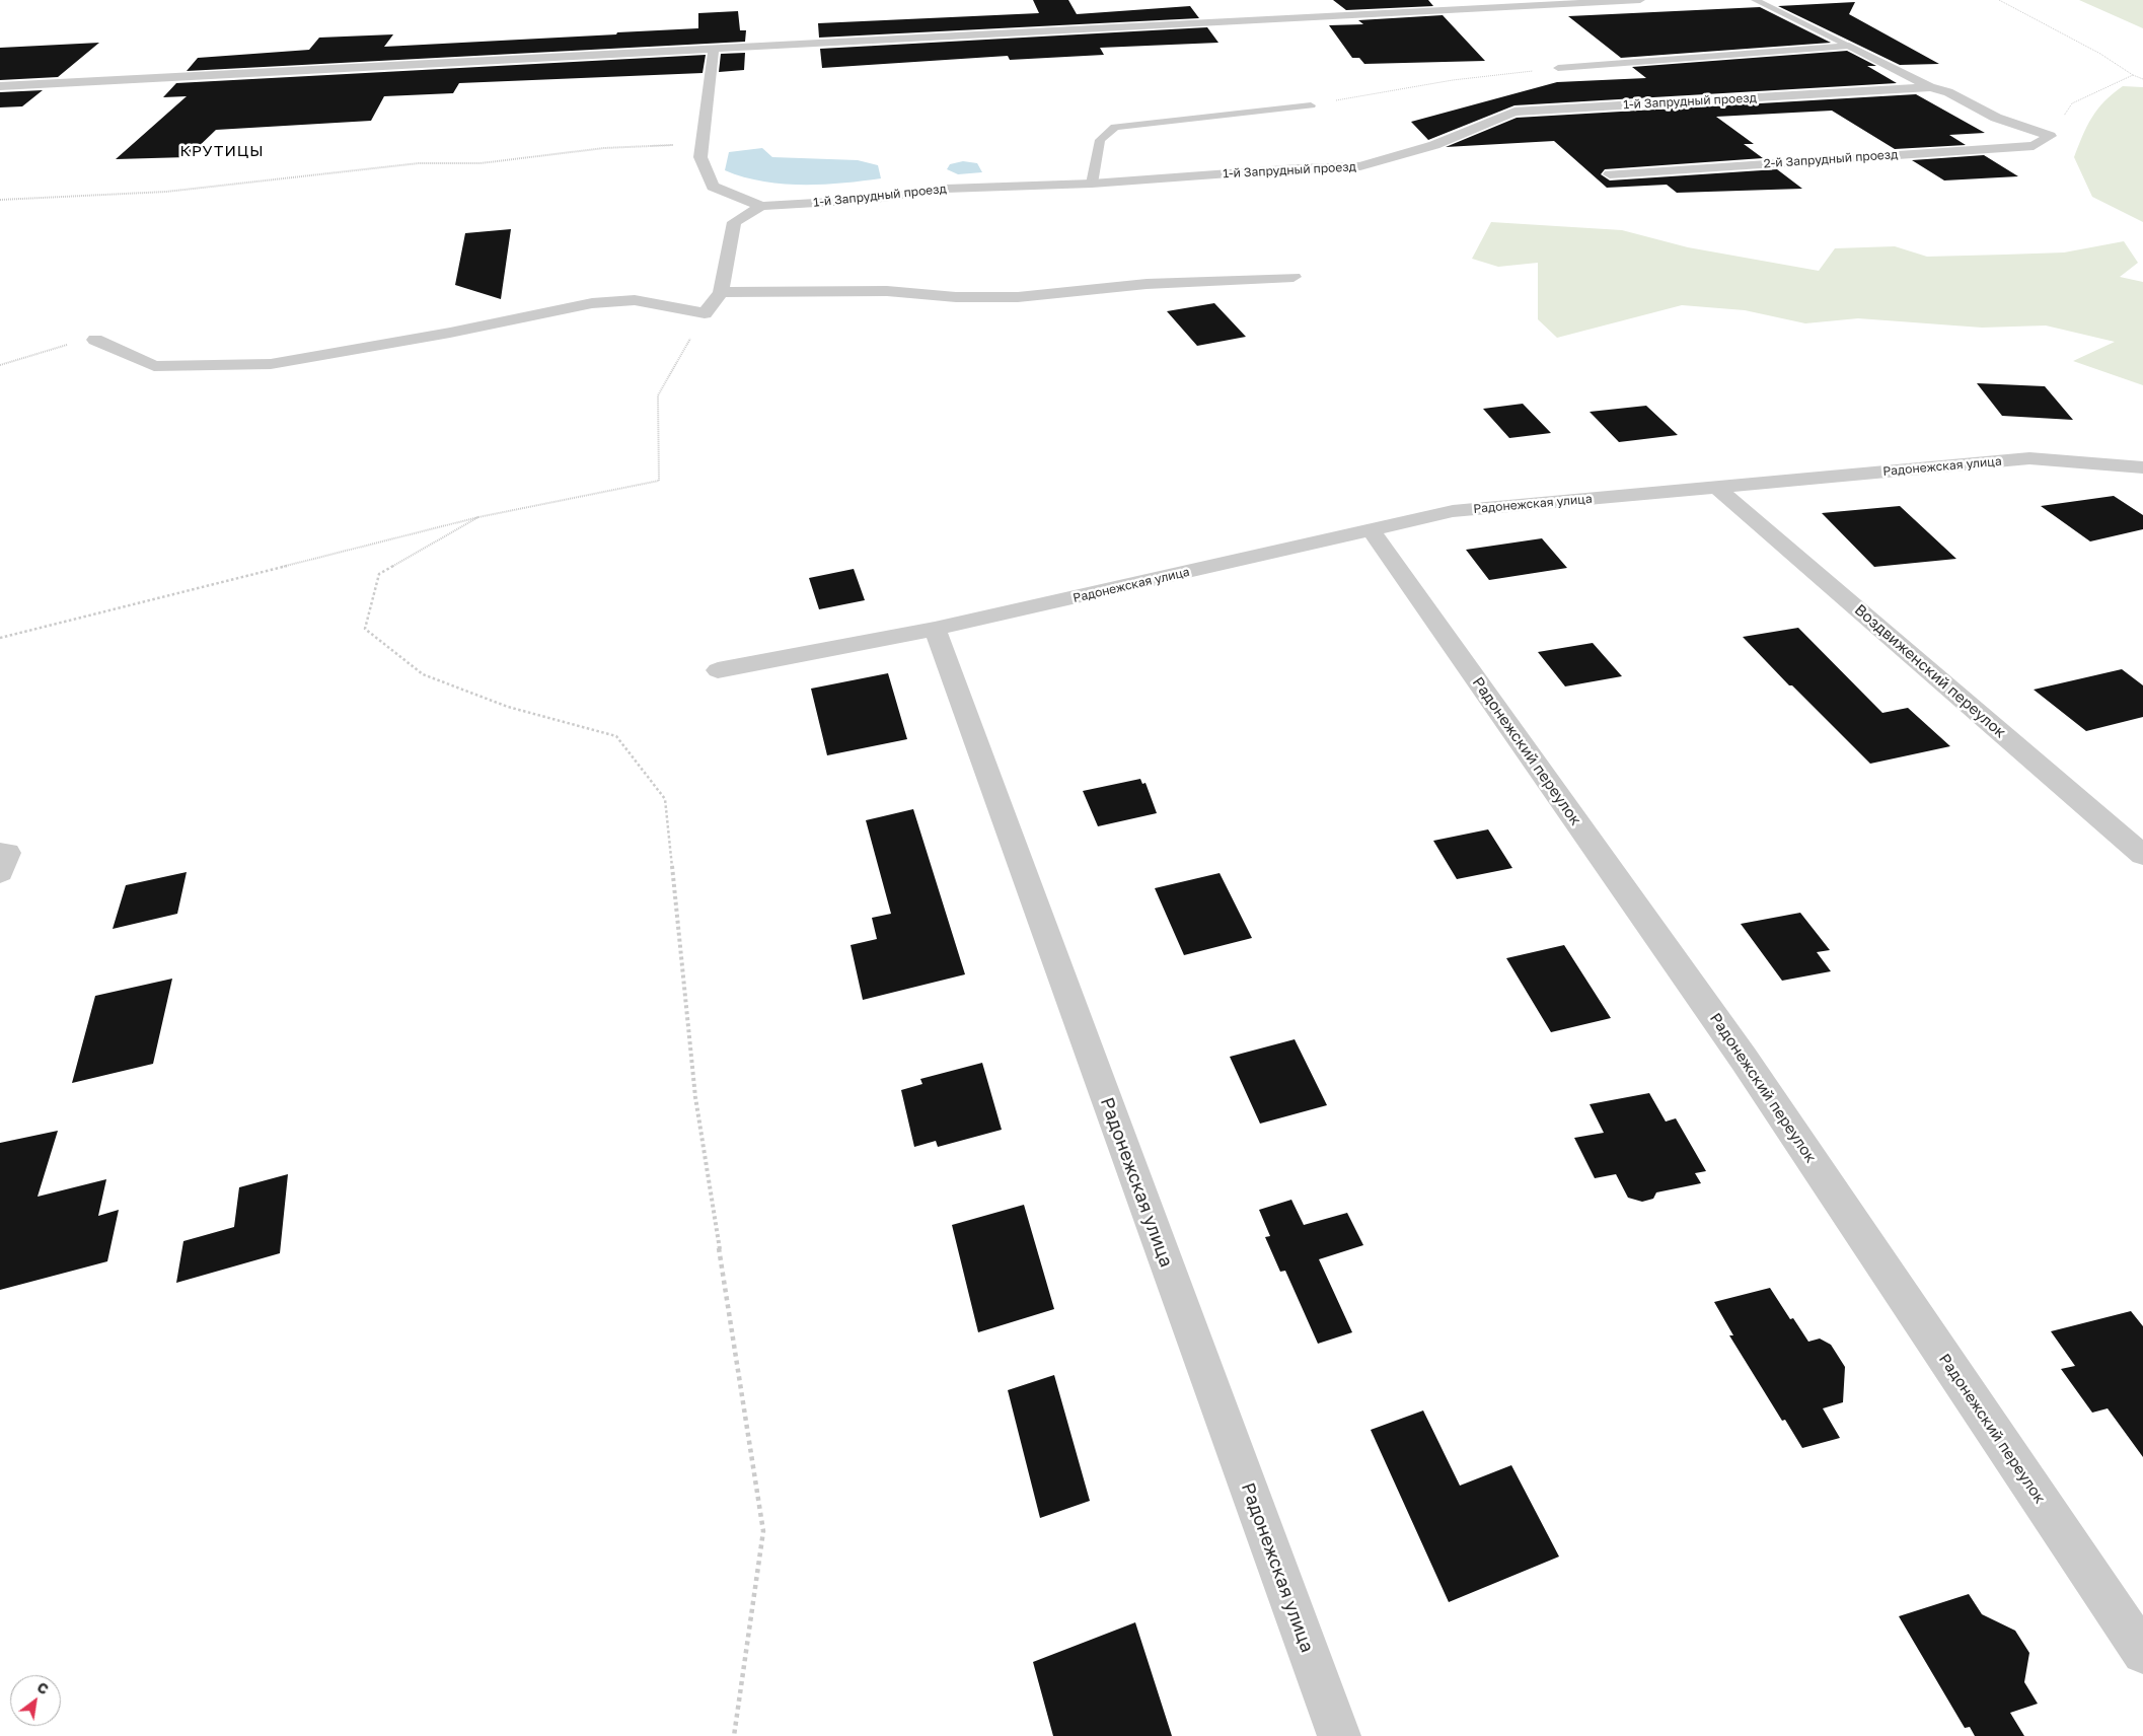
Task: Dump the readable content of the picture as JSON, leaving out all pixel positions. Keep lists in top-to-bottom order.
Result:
{
  "streets": {
    "street": [
      "1-й Запрудный проезд",
      "2-й Запрудный проезд",
      "Радонежская улица",
      "Воздвиженский переулок",
      "Радонежский переулок"
    ]
  },
  "crossings": [
    ["Радонежская улица", "Воздвиженский переулок"],
    ["Радонежская улица", "Радонежский переулок"]
  ],
  "districts": ["КРУТИЦЫ"],
  "north": "top right"
}
